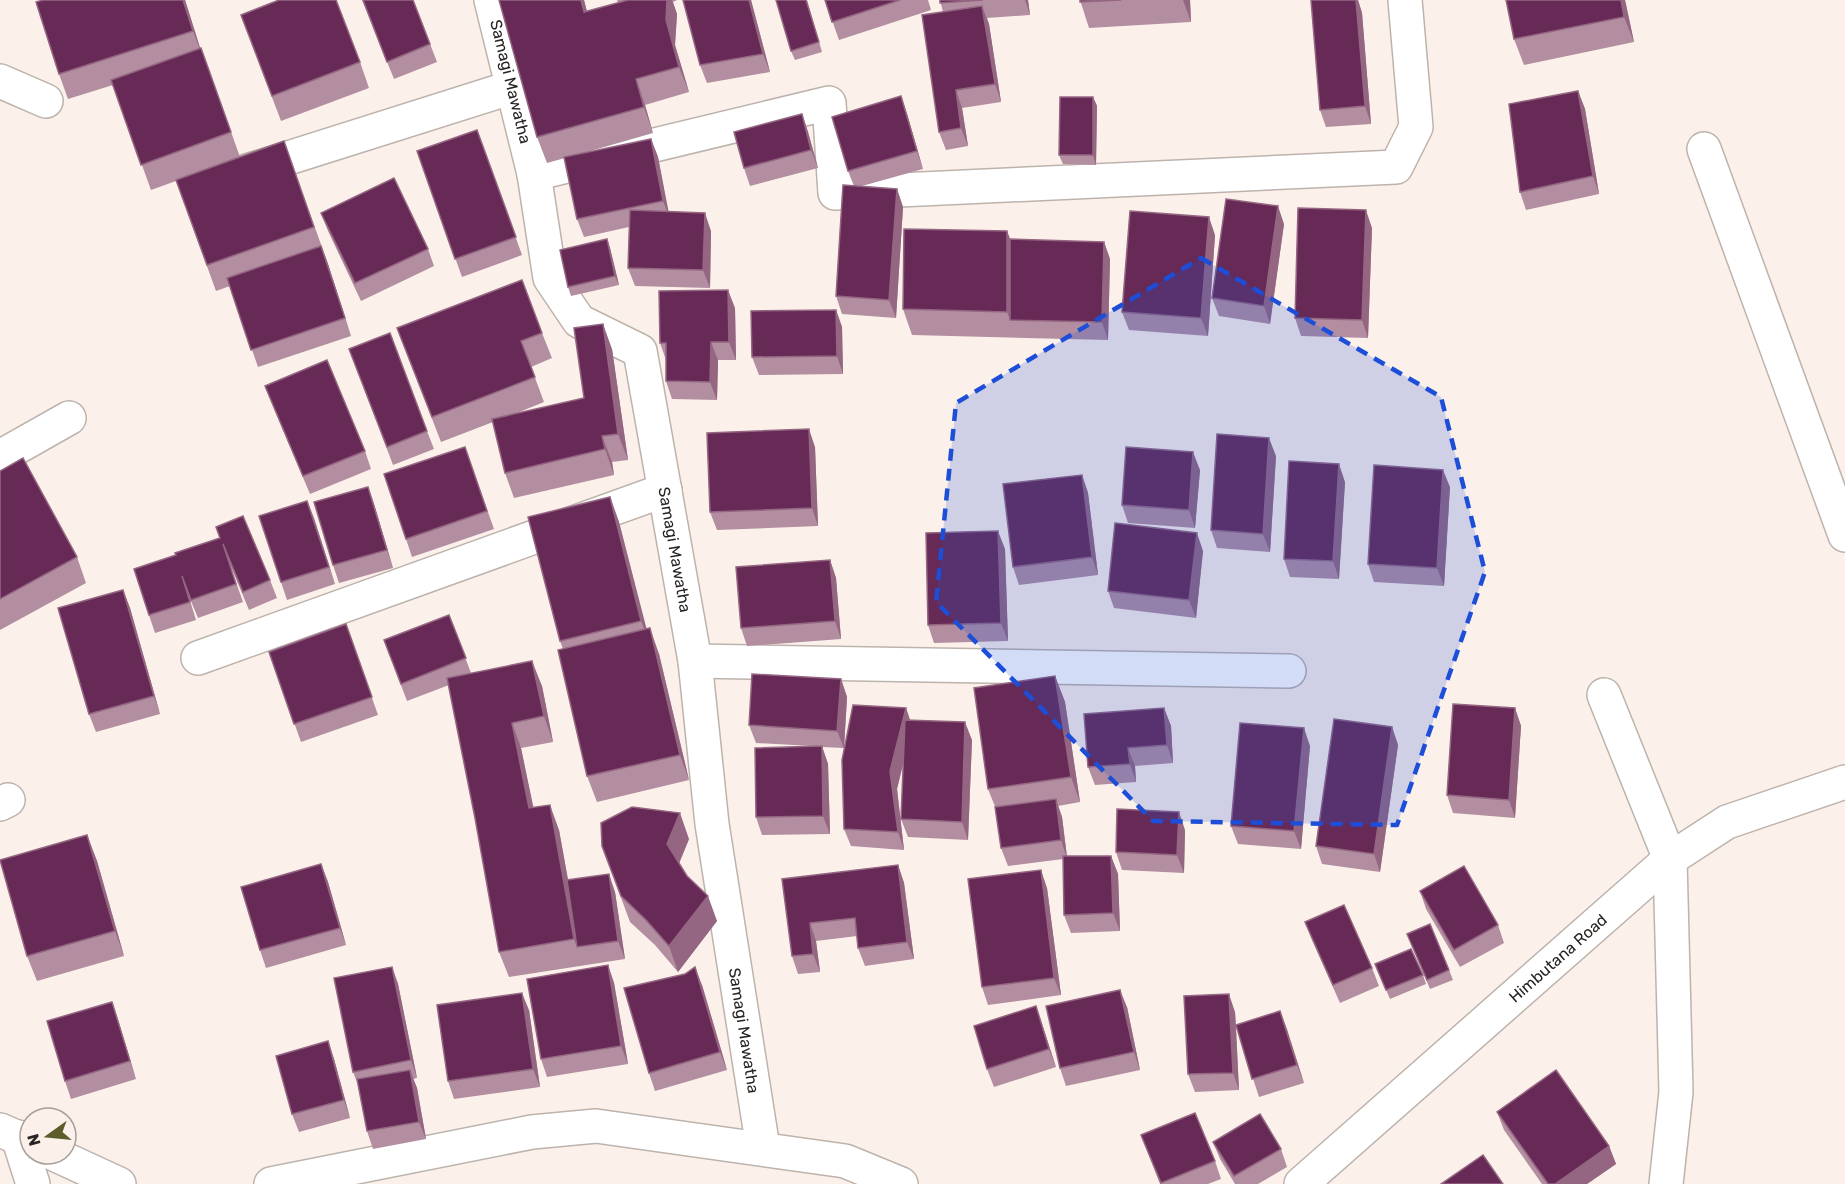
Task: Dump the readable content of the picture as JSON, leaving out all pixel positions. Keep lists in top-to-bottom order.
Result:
{
  "streets": {
    "street": ["Samagi Mawatha", "Himbutana Road"]
  },
  "north": "left"
}
